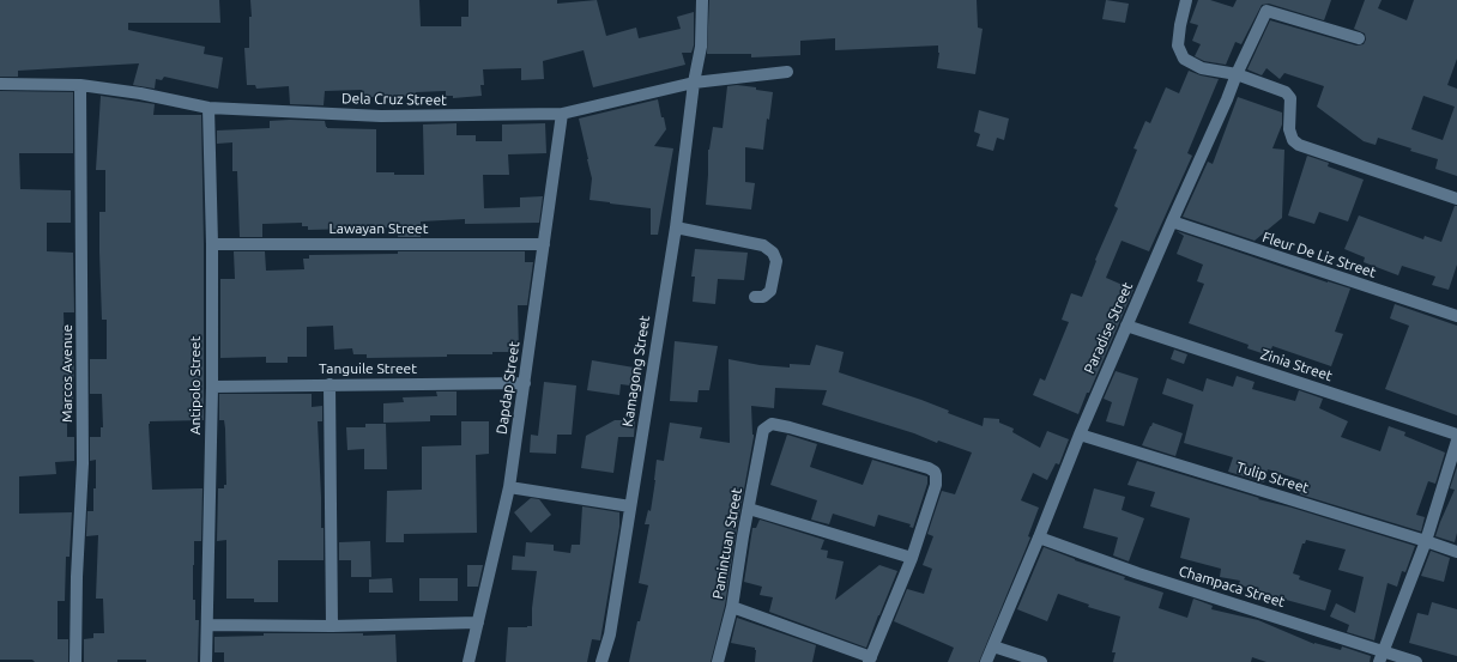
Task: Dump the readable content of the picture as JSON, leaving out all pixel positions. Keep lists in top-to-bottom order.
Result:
{
  "streets": {
    "street": [
      "Dela Cruz Street",
      "Lawayan Street",
      "Fleur De Liz Street",
      "Paradise Street",
      "Zinia Street",
      "Tanguile Street",
      "Kamagong Street",
      "Marcos Avenue",
      "Antipolo Street",
      "Dapdap Street",
      "Tulip Street",
      "Pamintuan Street",
      "Champaca Street"
    ]
  },
  "crossings": [
    ["Dela Cruz Street", "Kamagong Street"],
    ["Dela Cruz Street", "Marcos Avenue"],
    ["Dela Cruz Street", "Antipolo Street"],
    ["Dela Cruz Street", "Dapdap Street"],
    ["Lawayan Street", "Antipolo Street"],
    ["Lawayan Street", "Dapdap Street"],
    ["Fleur De Liz Street", "Paradise Street"],
    ["Paradise Street", "Zinia Street"],
    ["Paradise Street", "Tulip Street"],
    ["Paradise Street", "Champaca Street"],
    ["Tanguile Street", "Antipolo Street"],
    ["Tanguile Street", "Dapdap Street"]
  ]
}
